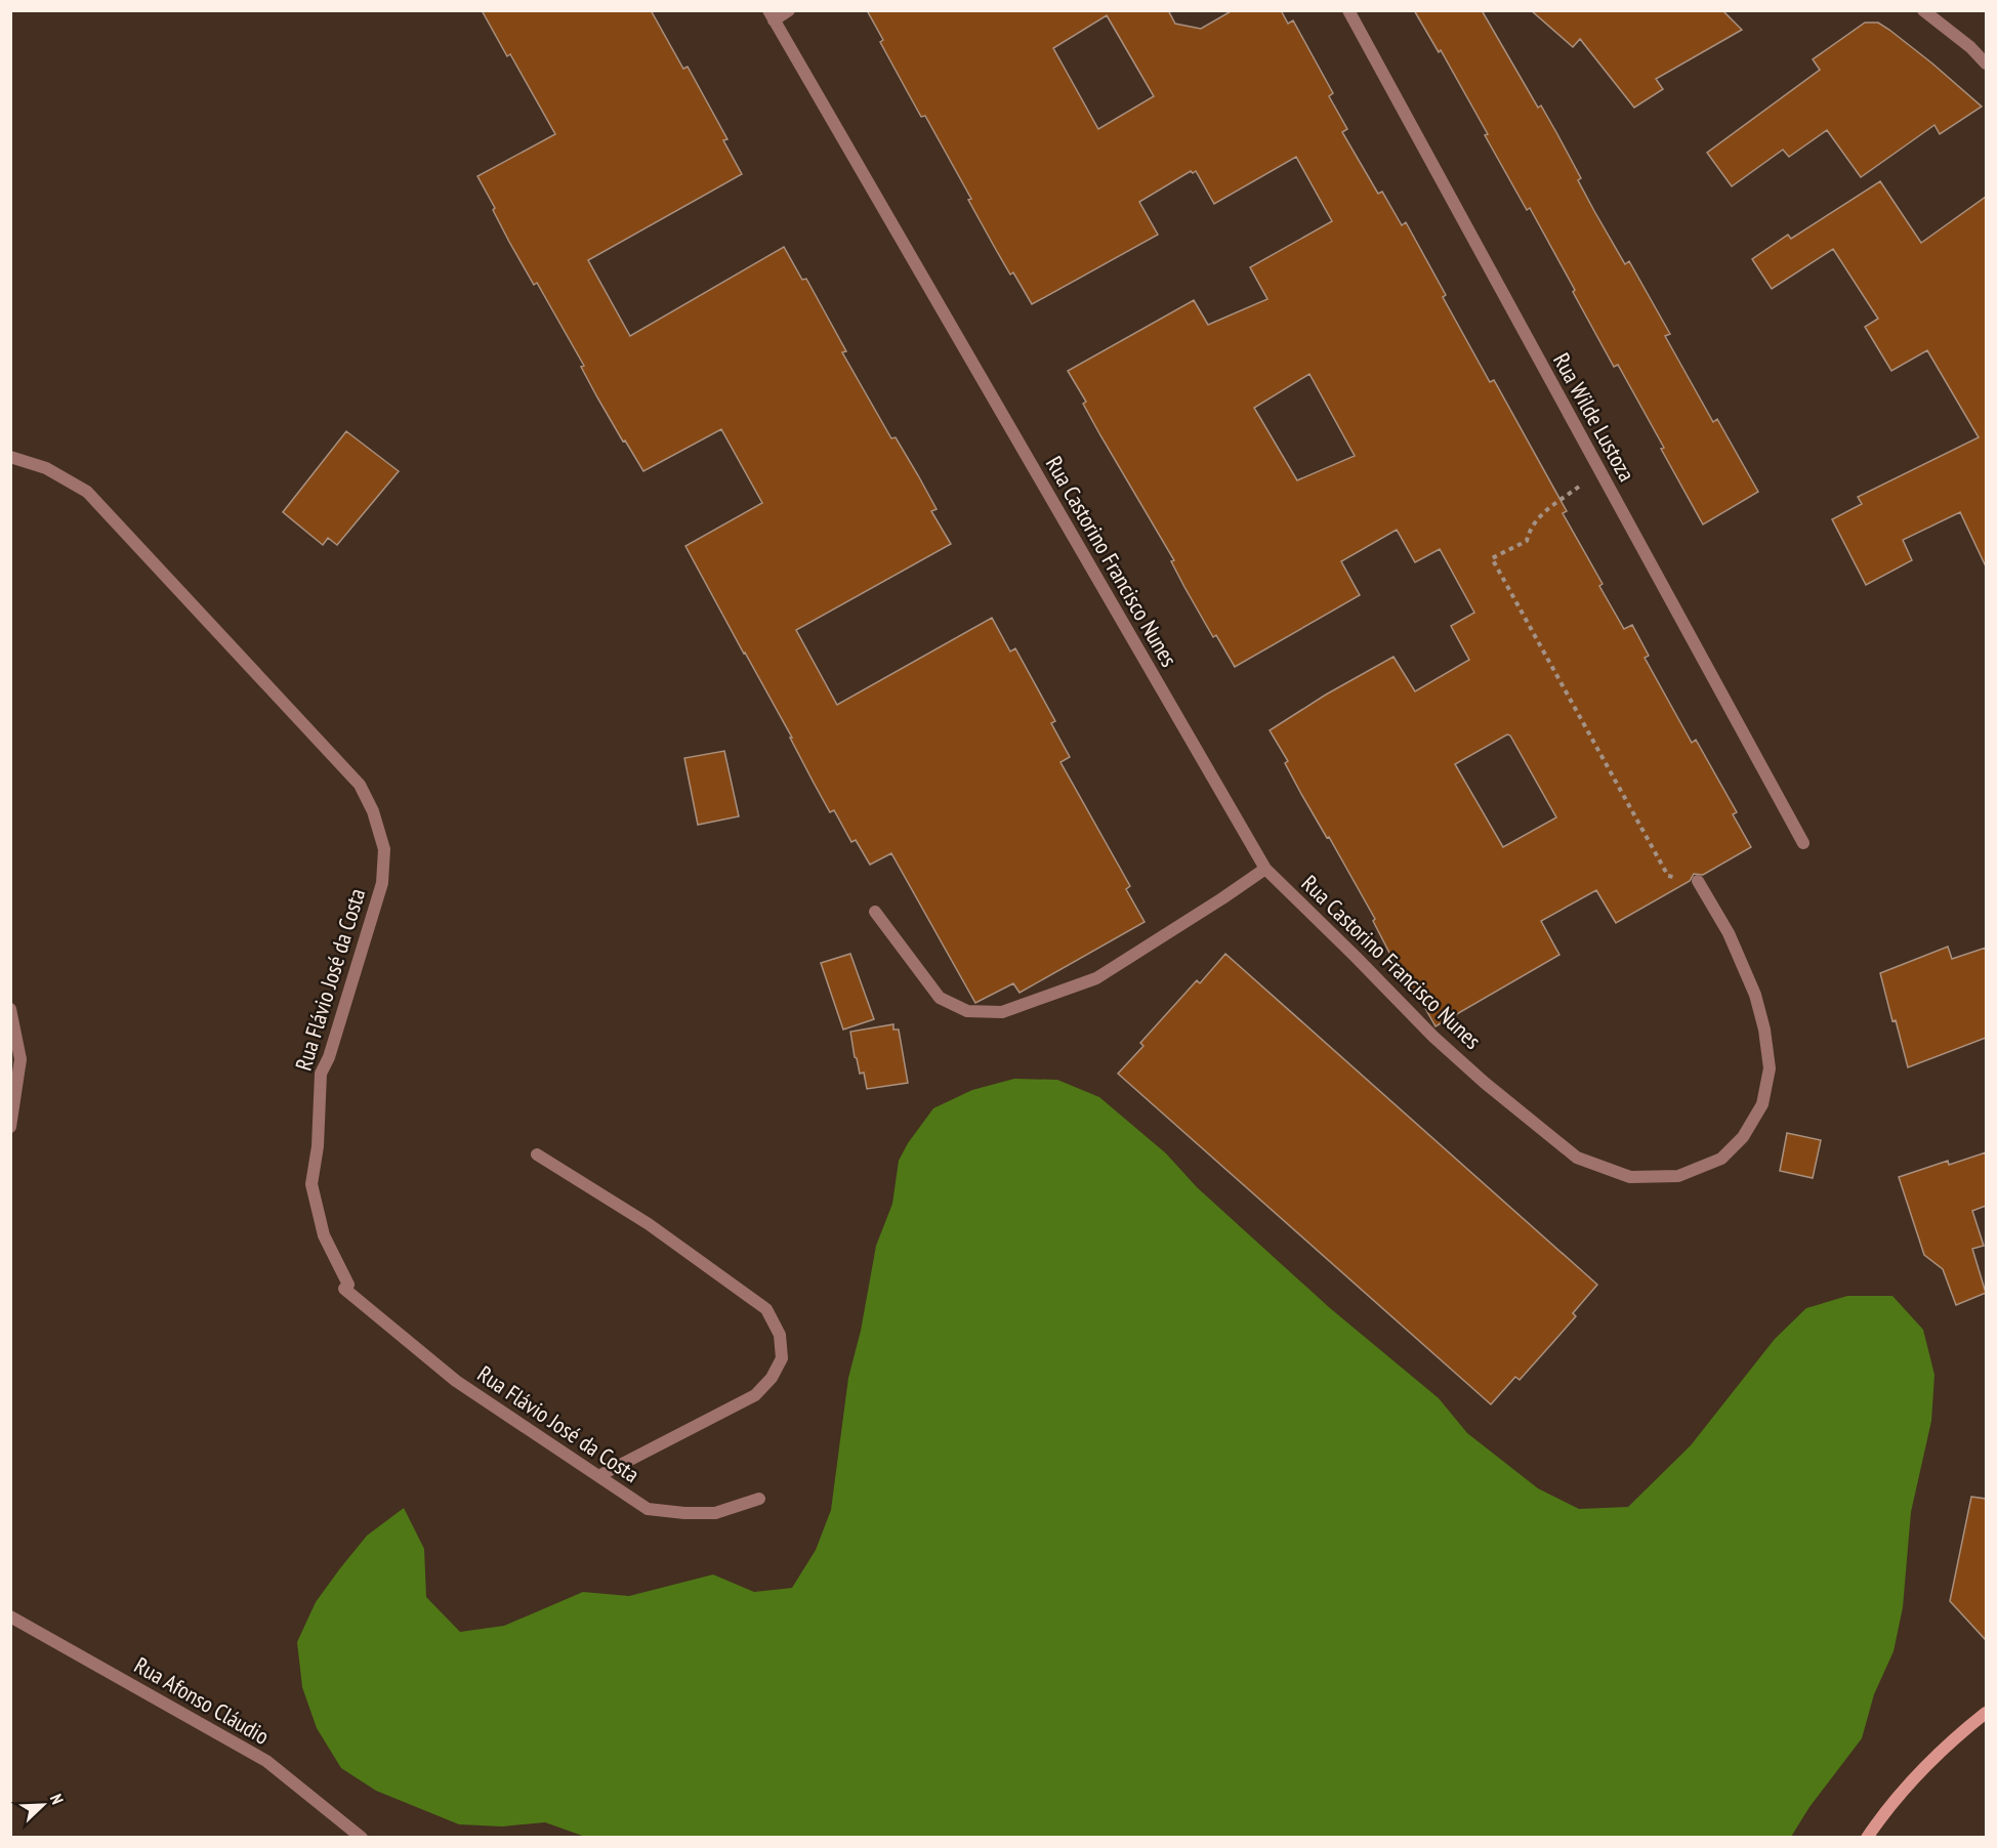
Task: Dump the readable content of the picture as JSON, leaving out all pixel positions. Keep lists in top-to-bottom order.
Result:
{
  "streets": {
    "street": [
      "Rua Wilde Lustoza",
      "Rua Castorino Francisco Nunes",
      "Rua Flávio José da Costa",
      "Rua Afonso Cláudio"
    ]
  },
  "north": "top right"
}
